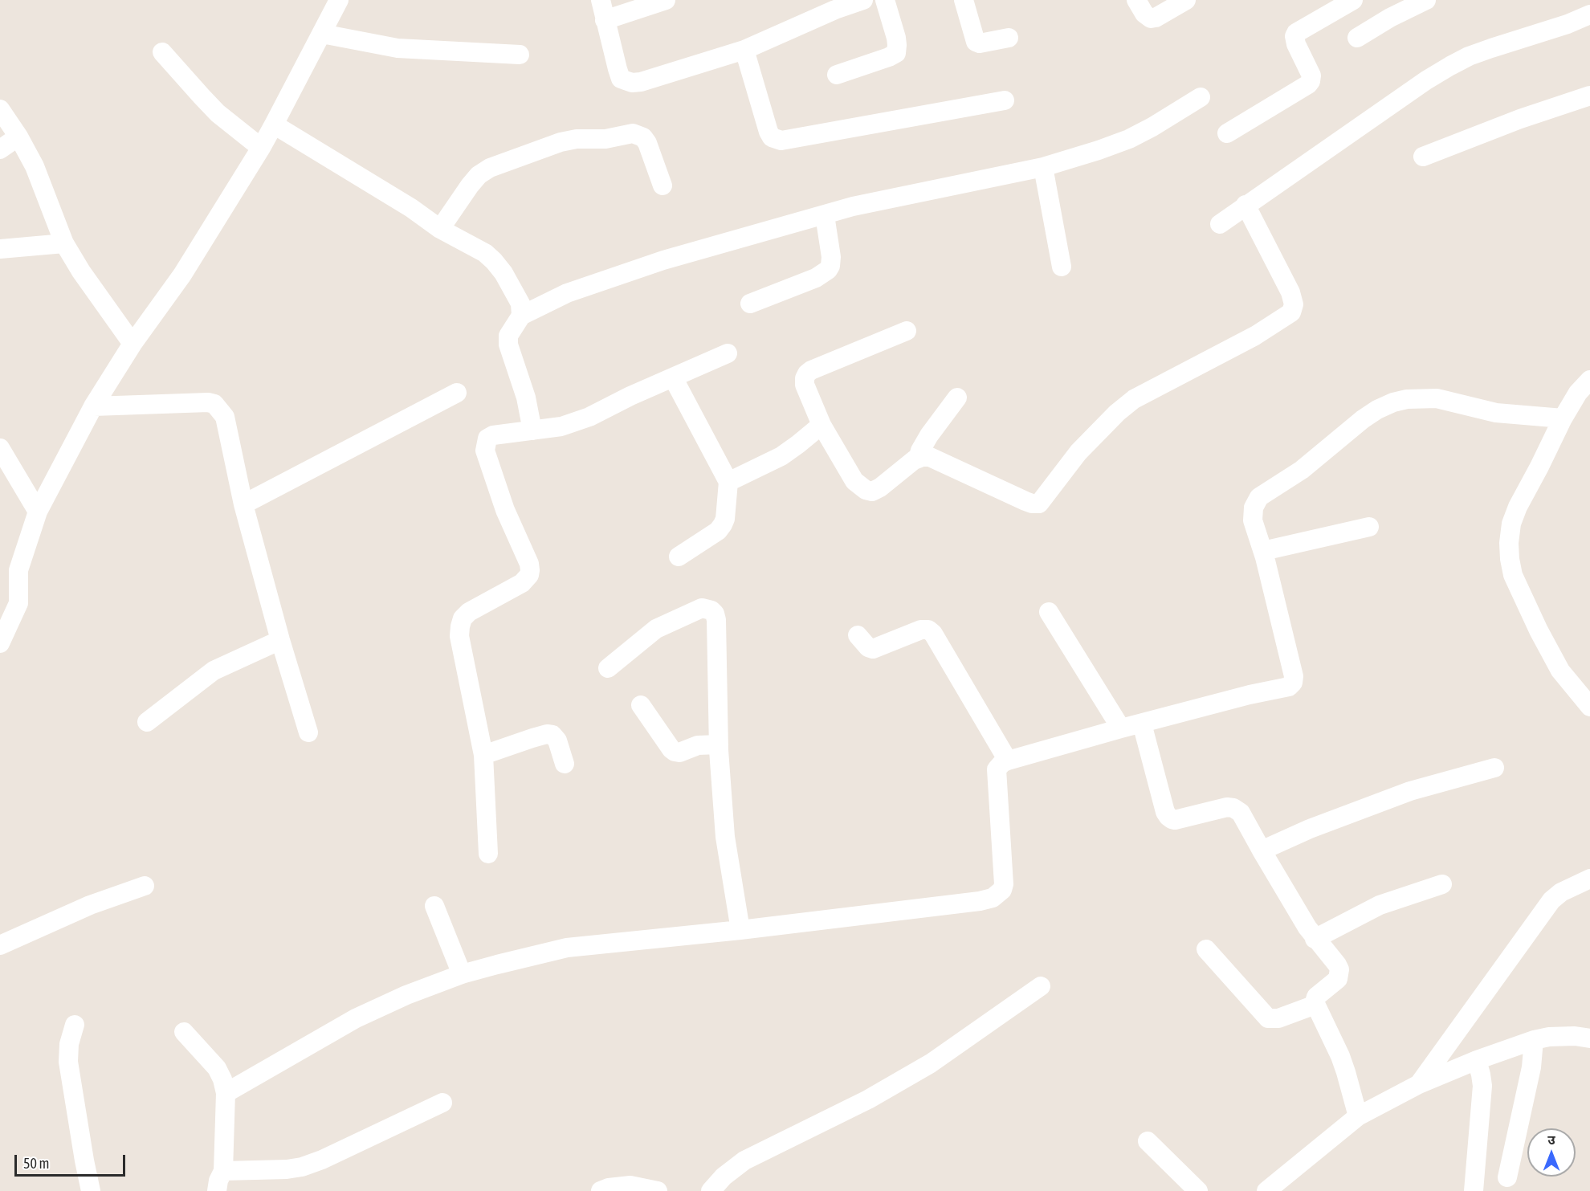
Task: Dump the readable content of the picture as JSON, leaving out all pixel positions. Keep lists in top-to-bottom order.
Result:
{
  "scale_bar": "50 m",
  "north": "top"
}
